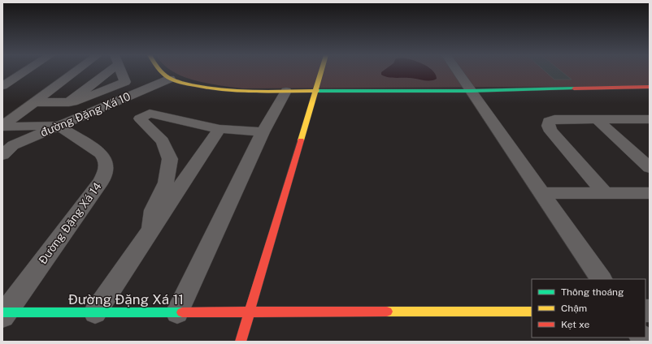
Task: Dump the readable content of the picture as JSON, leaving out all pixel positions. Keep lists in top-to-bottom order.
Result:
{
  "streets": {
    "street": ["đường Đặng Xá 10", "Đường Đặng Xá 14", "Đường Đặng Xá 11"]
  },
  "crossings": [
    ["đường Đặng Xá 10", "Đường Đặng Xá 14"],
    ["Đường Đặng Xá 14", "Đường Đặng Xá 11"]
  ],
  "legend": ["Thông thoáng", "Chậm", "Kẹt xe"]
}
